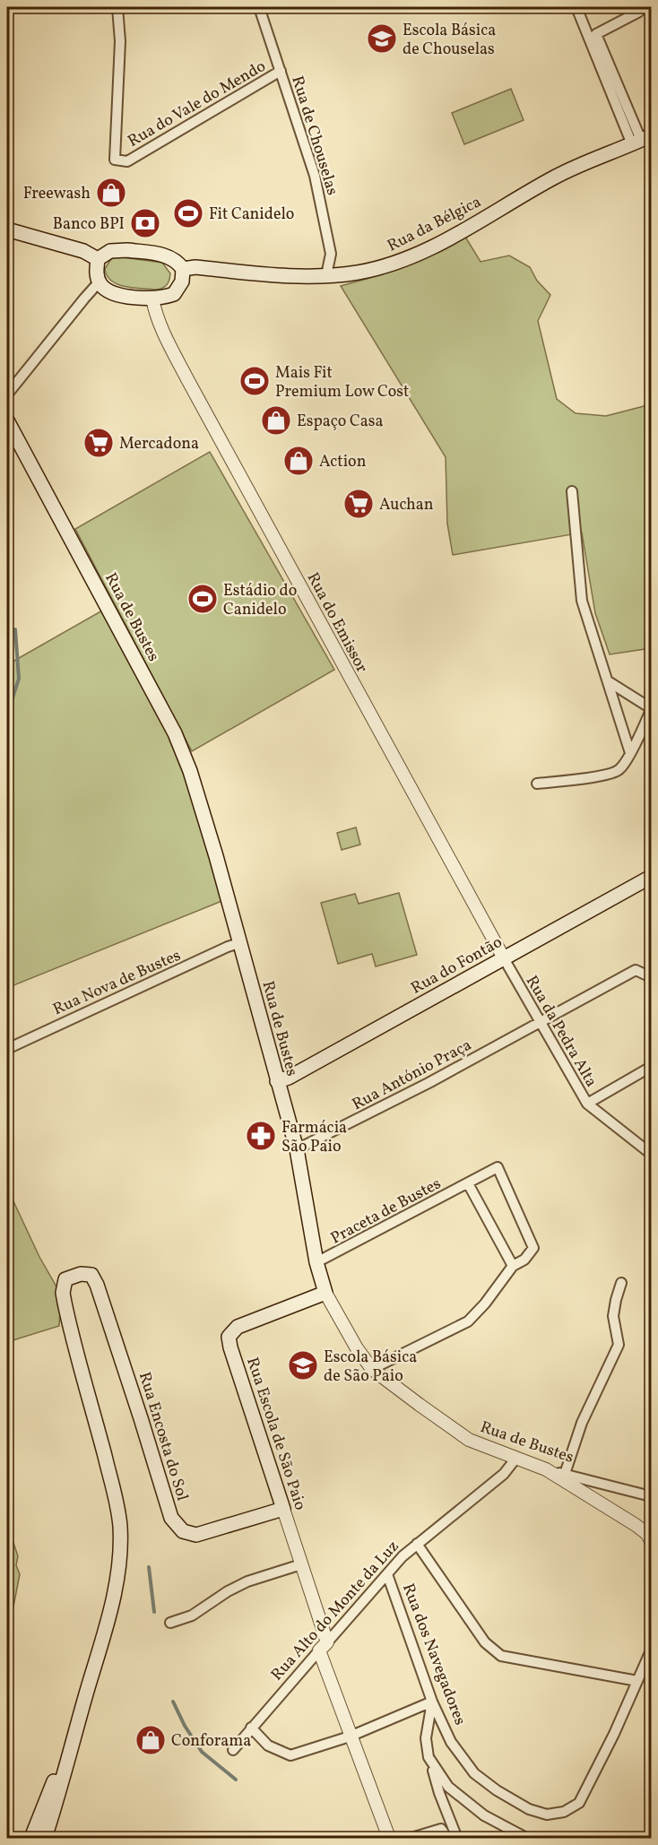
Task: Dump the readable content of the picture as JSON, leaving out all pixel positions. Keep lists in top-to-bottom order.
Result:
{
  "streets": {
    "main road": [
      "Rua da Bélgica",
      "Rua de Bustes",
      "Rua do Fontão",
      "Rua Escola de São Paio",
      "Rua Encosta do Sol"
    ],
    "street": [
      "Rua do Vale do Mendo",
      "Rua de Chouselas",
      "Rua do Emissor",
      "Rua Nova de Bustes",
      "Rua da Pedra Alta",
      "Rua António Praça",
      "Praceta de Bustes",
      "Rua Alto do Monte da Luz",
      "Rua dos Navegadores"
    ]
  },
  "crossings": [
    ["Rua do Vale do Mendo", "Rua de Chouselas"],
    ["Rua de Chouselas", "Rua da Bélgica"],
    ["Rua de Bustes", "Rua do Fontão"],
    ["Rua de Bustes", "Rua Nova de Bustes"],
    ["Rua de Bustes", "Rua António Praça"],
    ["Rua de Bustes", "Praceta de Bustes"],
    ["Rua de Bustes", "Rua Escola de São Paio"],
    ["Rua de Bustes", "Rua Alto do Monte da Luz"],
    ["Rua do Emissor", "Rua do Fontão"],
    ["Rua do Emissor", "Rua da Pedra Alta"],
    ["Rua do Fontão", "Rua da Pedra Alta"],
    ["Rua da Pedra Alta", "Rua António Praça"],
    ["Rua Escola de São Paio", "Rua Encosta do Sol"],
    ["Rua Escola de São Paio", "Rua Alto do Monte da Luz"],
    ["Rua Alto do Monte da Luz", "Rua dos Navegadores"]
  ],
  "places": {
    "school or university": ["Escola Básica de Chouselas", "Escola Básica de São Paio"],
    "shop": [
      "Freewash",
      "Espaço Casa",
      "Action",
      "Conforama"
    ],
    "sports": ["Fit Canidelo", "Mais Fit Premium Low Cost", "Estádio do Canidelo"],
    "bank": ["Banco BPI"],
    "supermarket": ["Mercadona", "Auchan"],
    "pharmacy": ["Farmácia São Paio"]
  }
}
